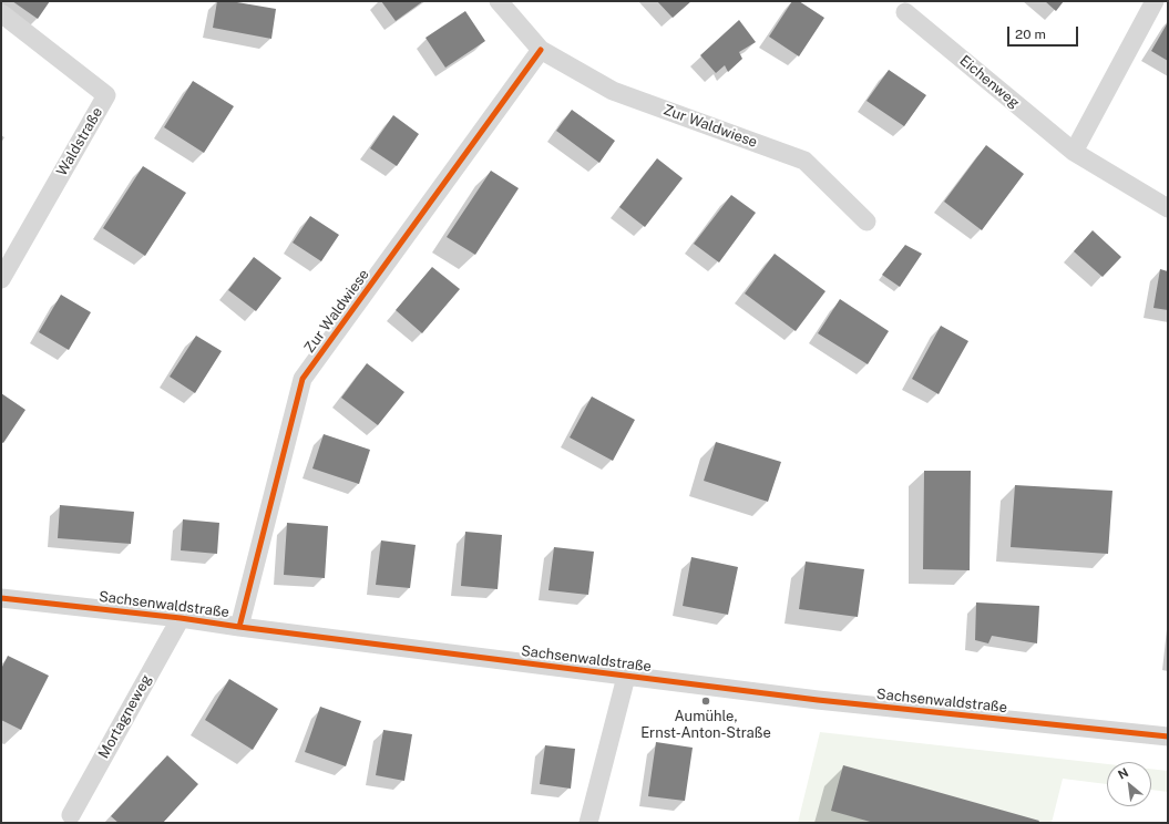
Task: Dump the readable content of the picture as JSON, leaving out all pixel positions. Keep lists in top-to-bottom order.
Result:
{
  "streets": {
    "street": [
      "Eichenweg",
      "Zur Waldwiese",
      "Waldstraße",
      "Sachsenwaldstraße",
      "Mortagneweg"
    ]
  },
  "crossings": [
    ["Zur Waldwiese", "Sachsenwaldstraße"],
    ["Sachsenwaldstraße", "Mortagneweg"]
  ],
  "places": ["Aumühle, Ernst-Anton-Straße"],
  "scale_bar": "20 m",
  "north": "top left"
}
